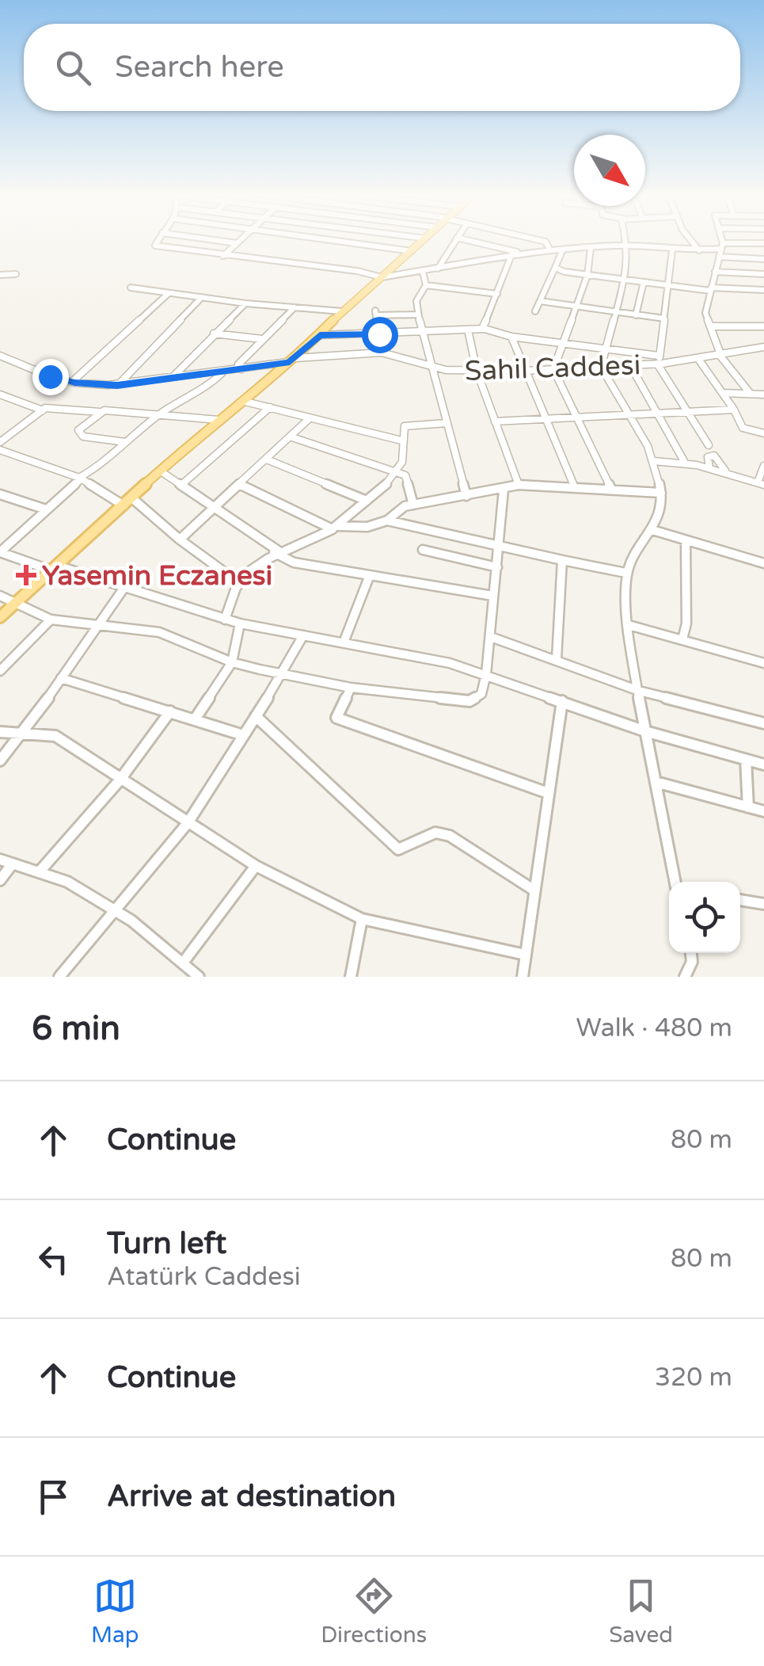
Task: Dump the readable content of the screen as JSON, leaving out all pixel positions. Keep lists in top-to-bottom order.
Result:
{
  "streets": {
    "street": ["Sahil Caddesi"]
  },
  "places": {
    "health": ["Yasemin Eczanesi"]
  },
  "north": "bottom right",
  "page": {
    "search": "Search here",
    "heading": ["6 min", "Walk · 480 m"],
    "list": [
      ["Continue", "80 m"],
      ["Turn left", "Atatürk Caddesi", "80 m"],
      ["Continue", "320 m"],
      "Arrive at destination"
    ],
    "nav": ["Map", "Directions", "Saved"]
  }
}
